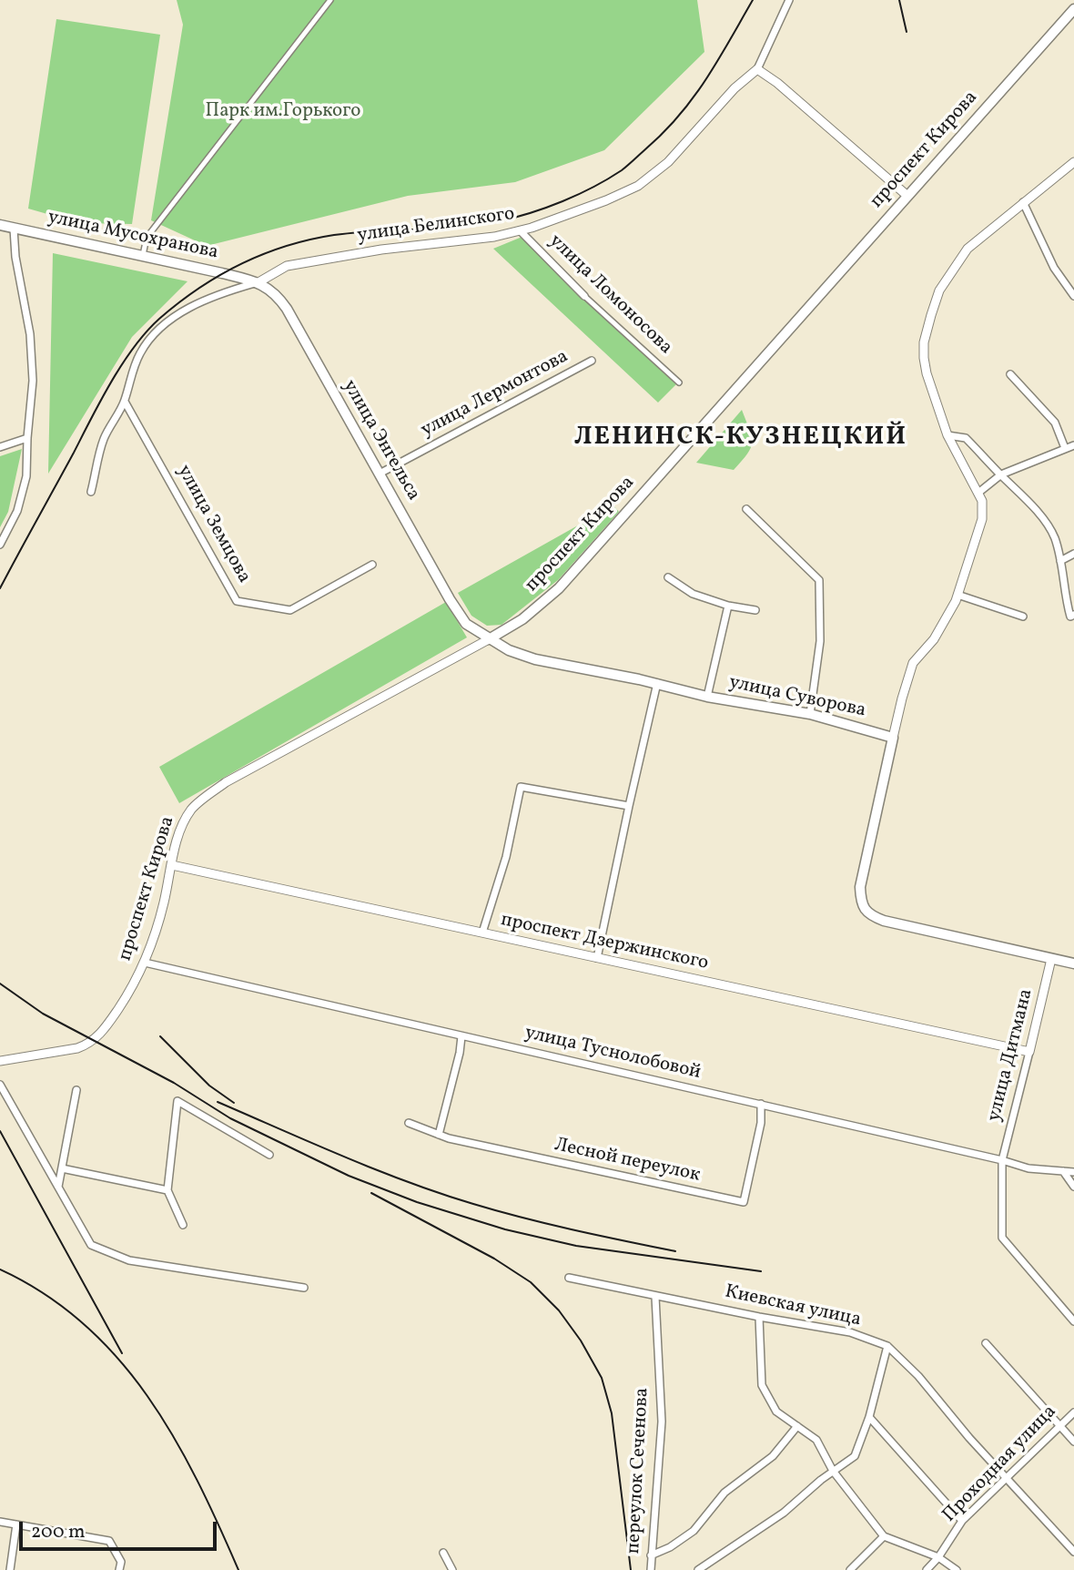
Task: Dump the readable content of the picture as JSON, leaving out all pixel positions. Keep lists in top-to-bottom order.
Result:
{
  "streets": {
    "main road": [
      "проспект Кирова",
      "улица Мусохранова",
      "улица Энгельса",
      "улица Суворова"
    ],
    "street": [
      "улица Белинского",
      "улица Ломоносова",
      "улица Лермонтова",
      "улица Земцова",
      "проспект Дзержинского",
      "улица Туснолобовой",
      "улица Дитмана",
      "Лесной переулок",
      "Киевская улица",
      "Проходная улица",
      "переулок Сеченова"
    ]
  },
  "crossings": [
    ["проспект Кирова", "улица Суворова"],
    ["проспект Кирова", "проспект Дзержинского"],
    ["проспект Кирова", "улица Туснолобовой"],
    ["улица Белинского", "улица Мусохранова"],
    ["улица Белинского", "улица Ломоносова"],
    ["улица Белинского", "улица Энгельса"],
    ["улица Мусохранова", "улица Энгельса"],
    ["улица Лермонтова", "улица Энгельса"],
    ["улица Энгельса", "улица Суворова"],
    ["проспект Дзержинского", "улица Дитмана"],
    ["улица Туснолобовой", "улица Дитмана"],
    ["улица Туснолобовой", "Лесной переулок"],
    ["Киевская улица", "Проходная улица"],
    ["Киевская улица", "переулок Сеченова"]
  ],
  "districts": ["ЛЕНИНСК-КУЗНЕЦКИЙ"],
  "parks": ["Парк им.Горького"],
  "scale_bar": "200 m"
}
